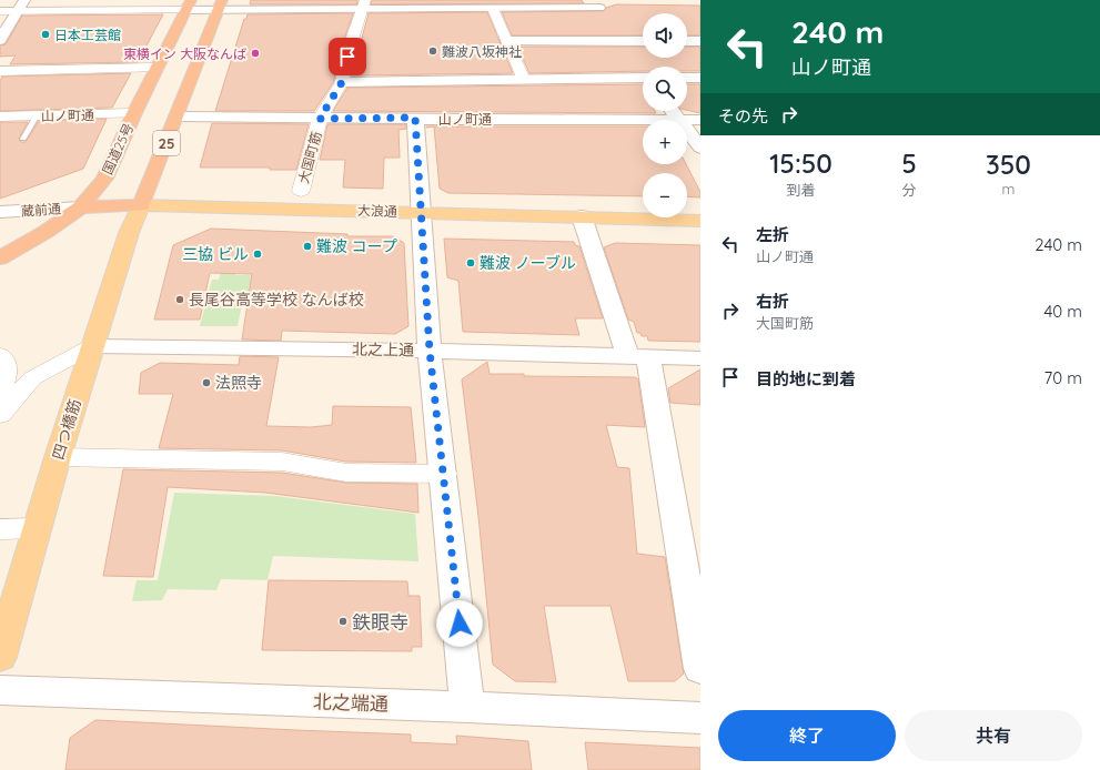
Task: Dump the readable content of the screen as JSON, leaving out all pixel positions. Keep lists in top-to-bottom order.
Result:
{
  "streets": {
    "highway": ["25", "国道25号", "大浪通"],
    "main road": ["四つ橋筋"],
    "street": [
      "山ノ町通",
      "大国町筋",
      "蔵前通",
      "北之上通",
      "北之端通"
    ]
  },
  "crossings": [
    ["山ノ町通", "25"],
    ["山ノ町通", "国道25号"],
    ["山ノ町通", "大国町筋"],
    ["25", "大浪通"],
    ["25", "四つ橋筋"],
    ["国道25号", "蔵前通"],
    ["国道25号", "大浪通"],
    ["蔵前通", "大浪通"],
    ["大浪通", "四つ橋筋"],
    ["北之上通", "四つ橋筋"]
  ],
  "places": [
    "日本工芸館",
    "難波八坂神社",
    "東横イン 大阪なんば",
    "難波 コープ",
    "三協 ビル",
    "難波 ノーブル",
    "長尾谷高等学校 なんば校",
    "法照寺",
    "鉄眼寺"
  ],
  "page": {
    "turn": ["240 m", "山ノ町通"],
    "map_buttons": ["+", "−"],
    "then": "その先",
    "eta": [
      "15:50",
      "到着",
      "5",
      "分",
      "350",
      "m"
    ],
    "list": [
      {
        "name": "左折",
        "note": "山ノ町通",
        "value": "240 m"
      },
      {
        "name": "右折",
        "note": "大国町筋",
        "value": "40 m"
      },
      {
        "name": "目的地に到着",
        "value": "70 m"
      }
    ],
    "buttons": ["終了", "共有"]
  }
}
